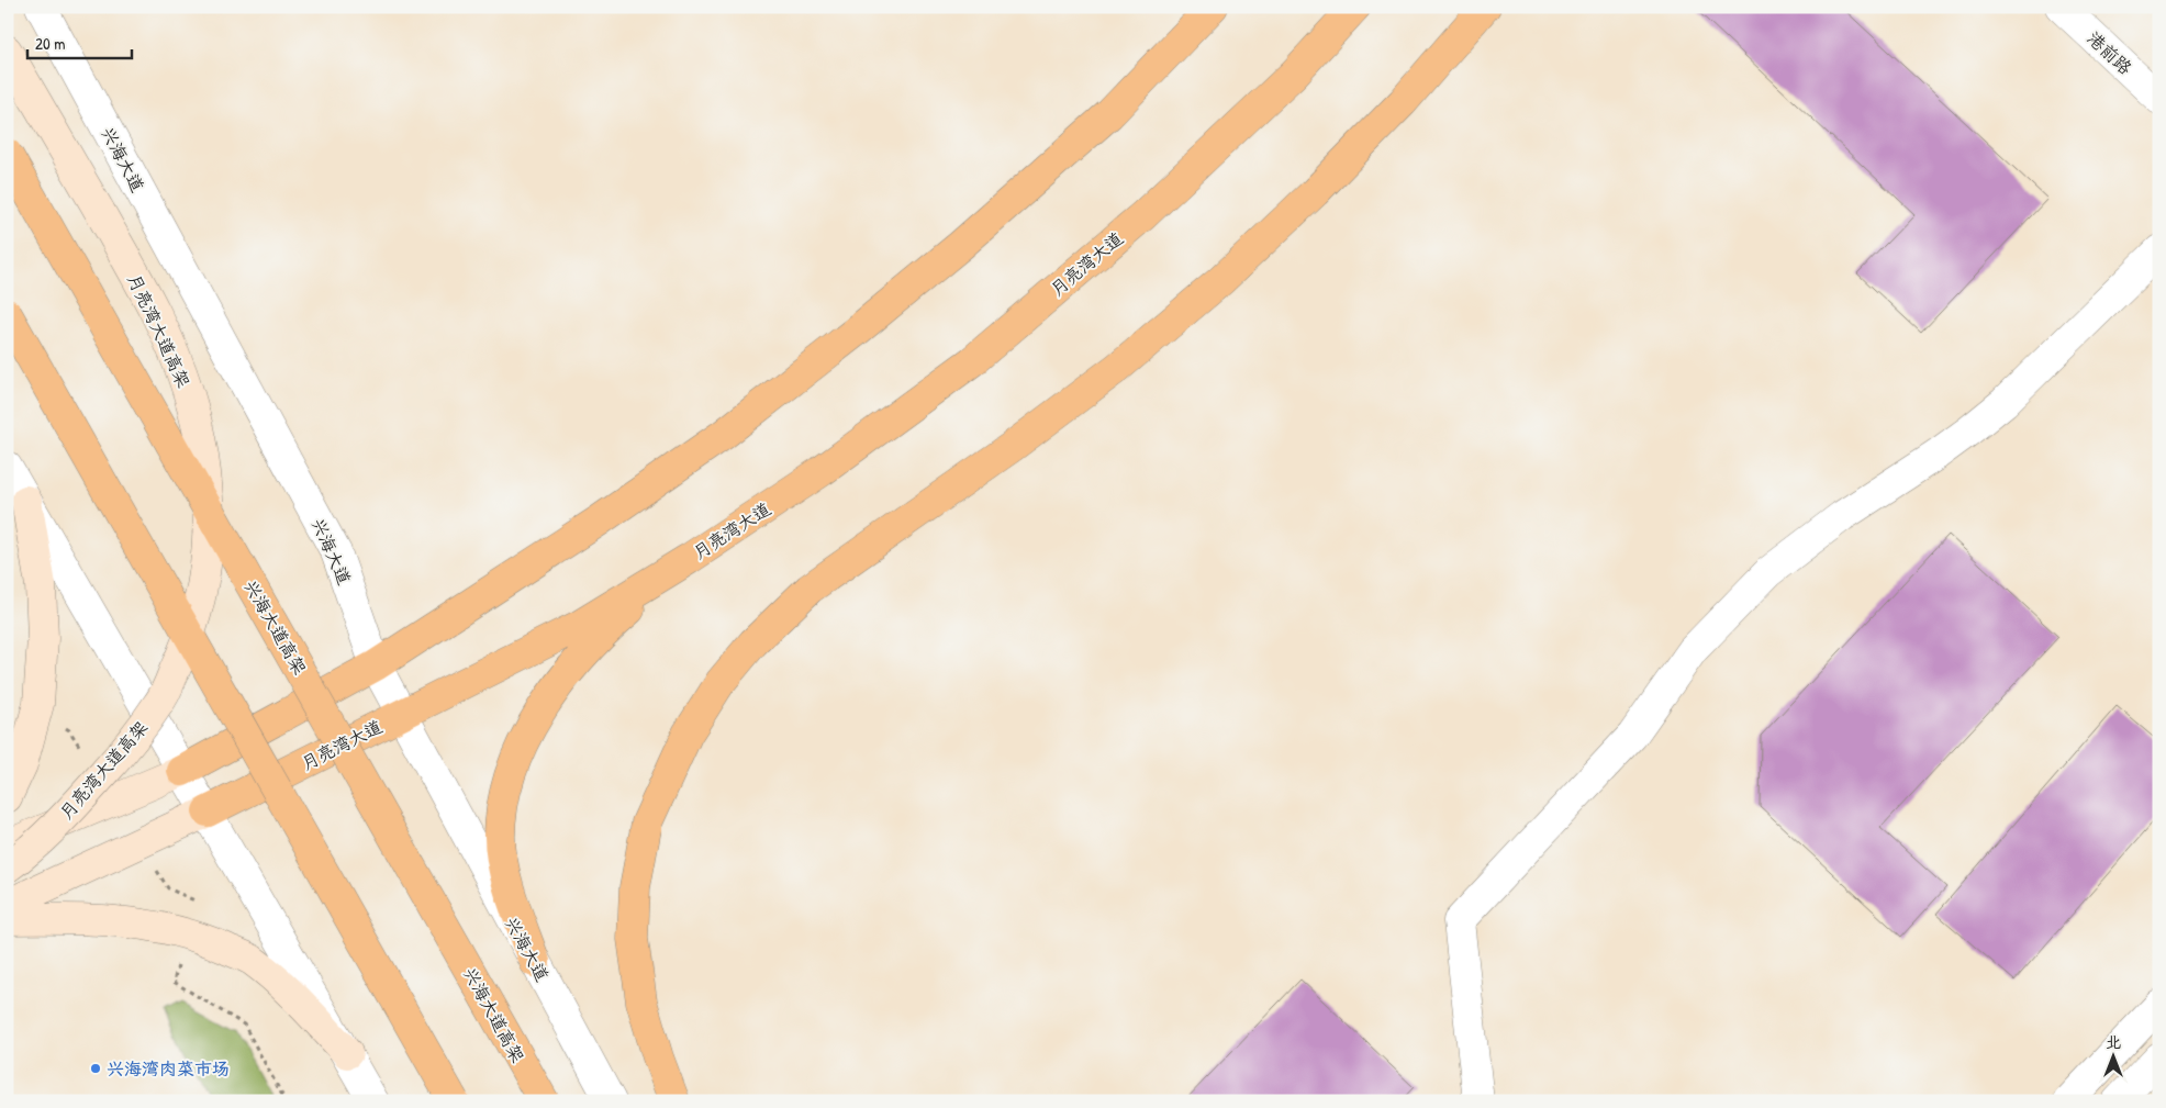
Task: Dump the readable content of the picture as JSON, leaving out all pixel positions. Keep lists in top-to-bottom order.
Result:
{
  "streets": {
    "main road": ["月亮湾大道", "月亮湾大道高架", "兴海大道高架"],
    "street": ["港前路", "兴海大道"]
  },
  "crossings": [
    ["兴海大道", "月亮湾大道"]
  ],
  "places": ["兴海湾肉菜市场"],
  "scale_bar": "20 m",
  "north": "top"
}
